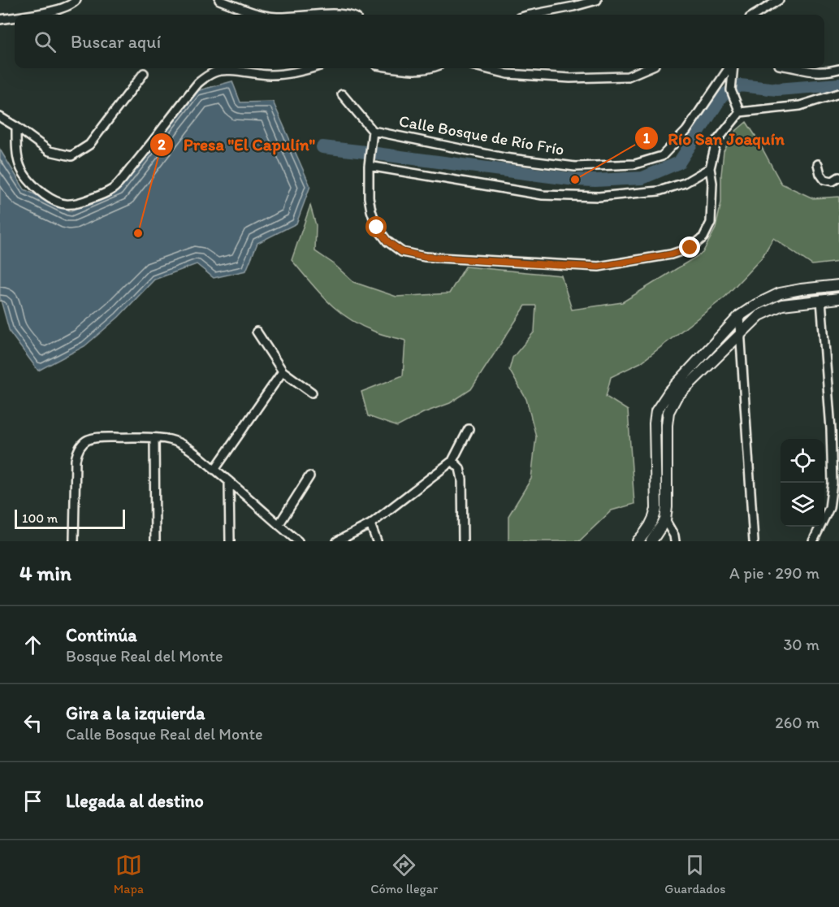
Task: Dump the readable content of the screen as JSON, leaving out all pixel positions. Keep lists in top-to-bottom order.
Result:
{
  "streets": {
    "street": ["Calle Bosque de Río Frío"]
  },
  "places": ["Río San Joaquín", "Presa \"El Capulín\""],
  "scale_bar": "100 m",
  "page": {
    "search": "Buscar aquí",
    "scale": "100 m",
    "heading": ["4 min", "A pie · 290 m"],
    "list": [
      ["Continúa", "Bosque Real del Monte", "30 m"],
      ["Gira a la izquierda", "Calle Bosque Real del Monte", "260 m"],
      "Llegada al destino"
    ],
    "nav": ["Mapa", "Cómo llegar", "Guardados"]
  }
}
